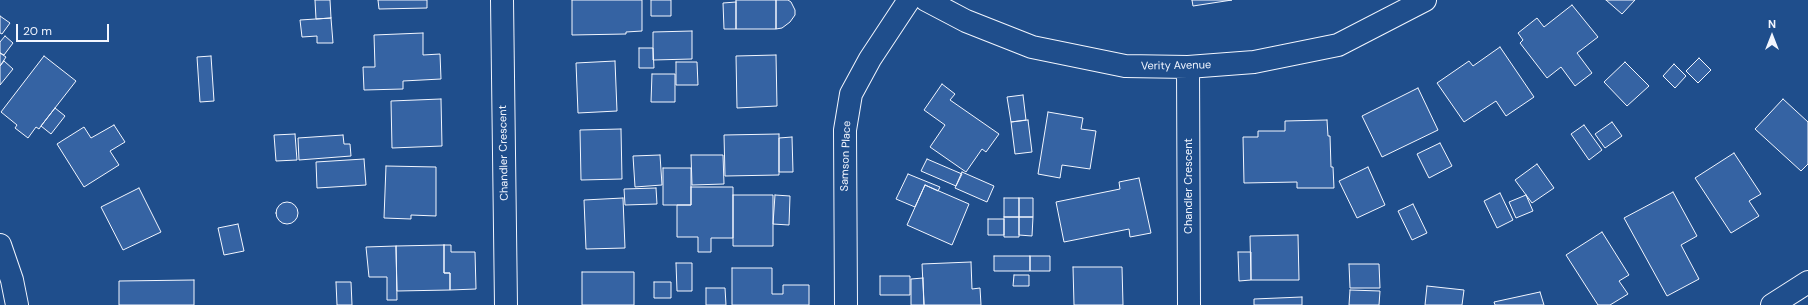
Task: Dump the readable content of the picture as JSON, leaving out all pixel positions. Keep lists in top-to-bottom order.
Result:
{
  "streets": {
    "street": ["Verity Avenue", "Chandler Crescent", "Samson Place"]
  },
  "crossings": [
    ["Verity Avenue", "Chandler Crescent"]
  ],
  "scale_bar": "20 m",
  "north": "top"
}
